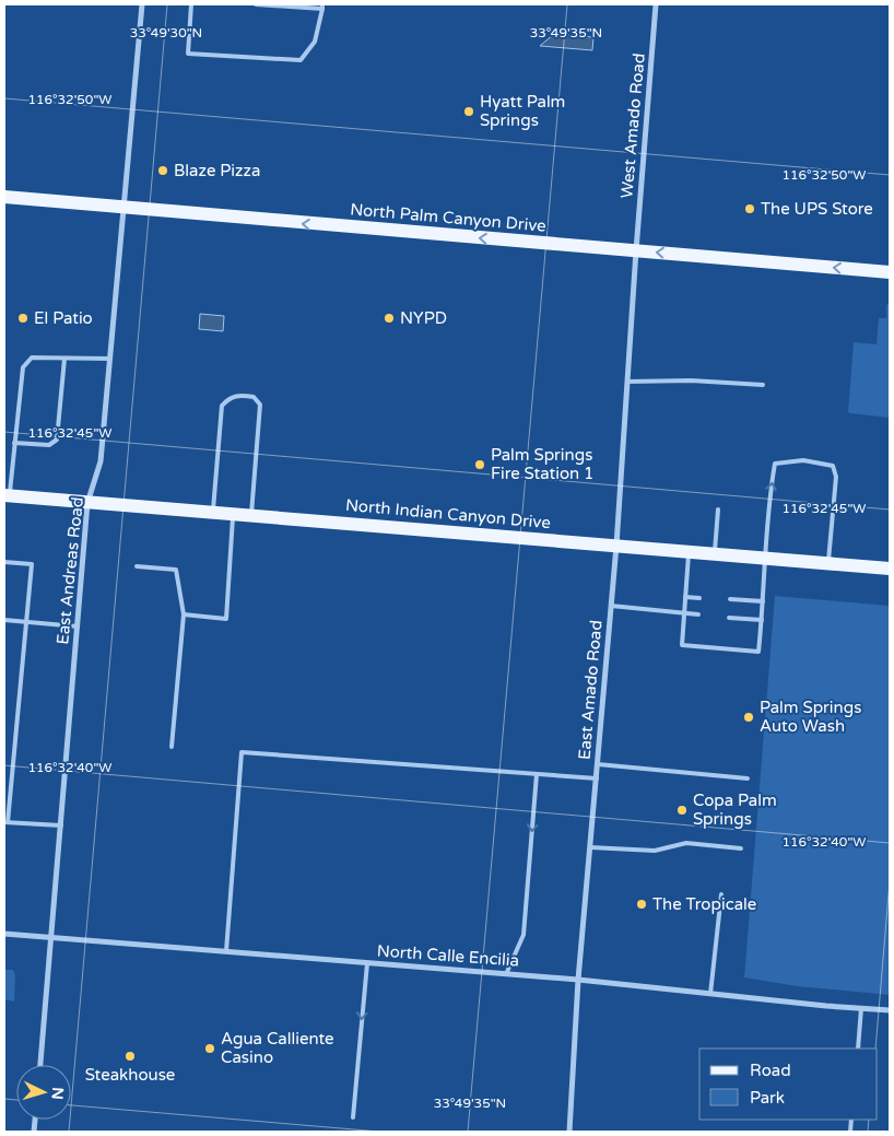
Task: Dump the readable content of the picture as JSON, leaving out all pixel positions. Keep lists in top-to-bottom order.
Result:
{
  "streets": {
    "main road": ["North Palm Canyon Drive", "North Indian Canyon Drive"],
    "street": [
      "West Amado Road",
      "East Andreas Road",
      "East Amado Road",
      "North Calle Encilia"
    ]
  },
  "crossings": [
    ["West Amado Road", "North Palm Canyon Drive"],
    ["West Amado Road", "East Amado Road"],
    ["North Palm Canyon Drive", "East Andreas Road"],
    ["North Palm Canyon Drive", "East Amado Road"],
    ["North Indian Canyon Drive", "East Andreas Road"],
    ["North Indian Canyon Drive", "East Amado Road"],
    ["East Andreas Road", "North Calle Encilia"],
    ["East Amado Road", "North Calle Encilia"]
  ],
  "one_way": ["North Palm Canyon Drive"],
  "places": [
    "Hyatt Palm Springs",
    "Blaze Pizza",
    "The UPS Store",
    "El Patio",
    "NYPD",
    "Palm Springs Fire Station 1",
    "Palm Springs Auto Wash",
    "Copa Palm Springs",
    "The Tropicale",
    "Agua Calliente Casino",
    "Steakhouse"
  ],
  "legend": ["Road", "Park"],
  "north": "right",
  "coordinates": [
    "33°49'30\"N",
    "33°49'35\"N",
    "116°32'50\"W",
    "116°32'45\"W",
    "116°32'40\"W"
  ]
}
